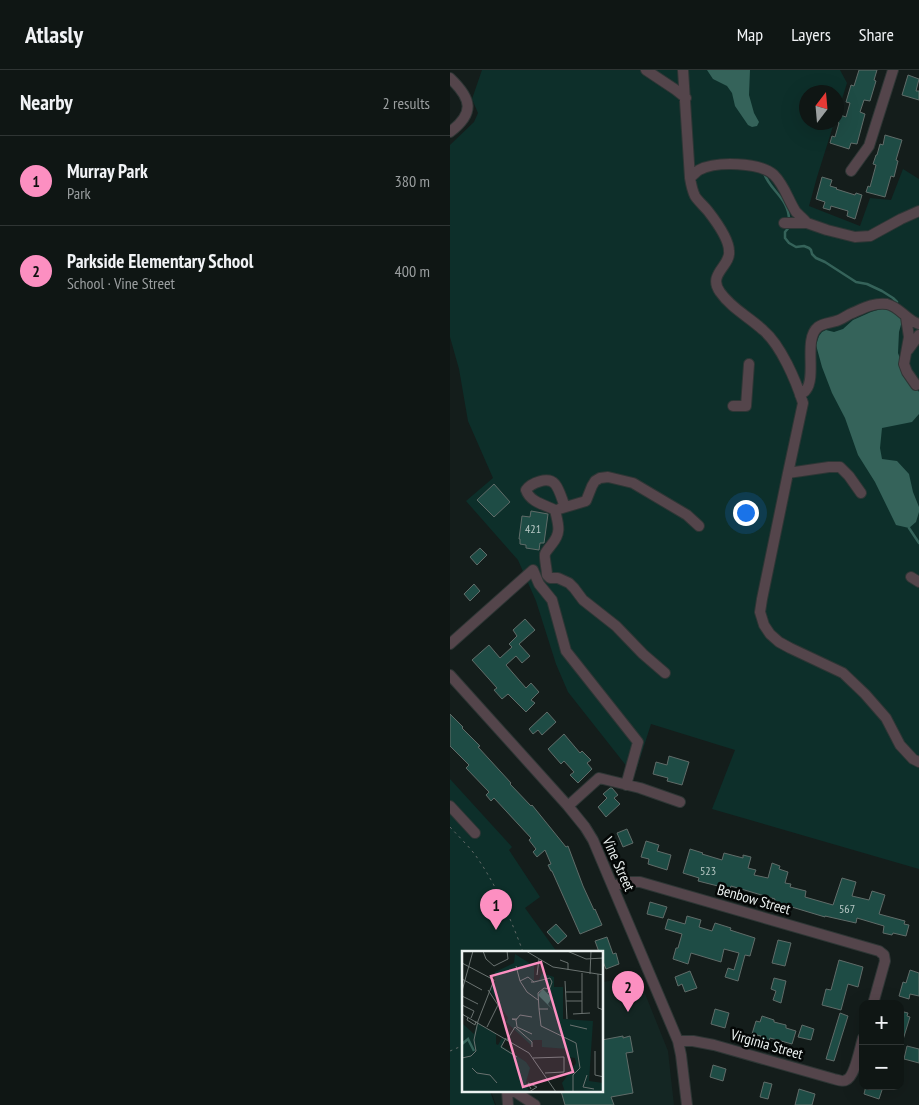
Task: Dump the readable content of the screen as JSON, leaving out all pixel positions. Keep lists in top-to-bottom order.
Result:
{
  "streets": {
    "street": ["Vine Street", "Benbow Street", "Virginia Street"]
  },
  "crossings": [
    ["Vine Street", "Benbow Street"],
    ["Vine Street", "Virginia Street"]
  ],
  "house_numbers": ["421", "523", "567"],
  "north": "top",
  "page": {
    "header": "Atlasly",
    "nav": ["Map", "Layers", "Share"],
    "heading": ["Nearby", "2 results"],
    "list": [
      {
        "mark": "1",
        "name": "Murray Park",
        "note": "Park",
        "value": "380 m"
      },
      {
        "mark": "2",
        "name": "Parkside Elementary School",
        "note": "School · Vine Street",
        "value": "400 m"
      }
    ],
    "pins": ["1", "2"],
    "map_buttons": ["+", "−"]
  }
}
